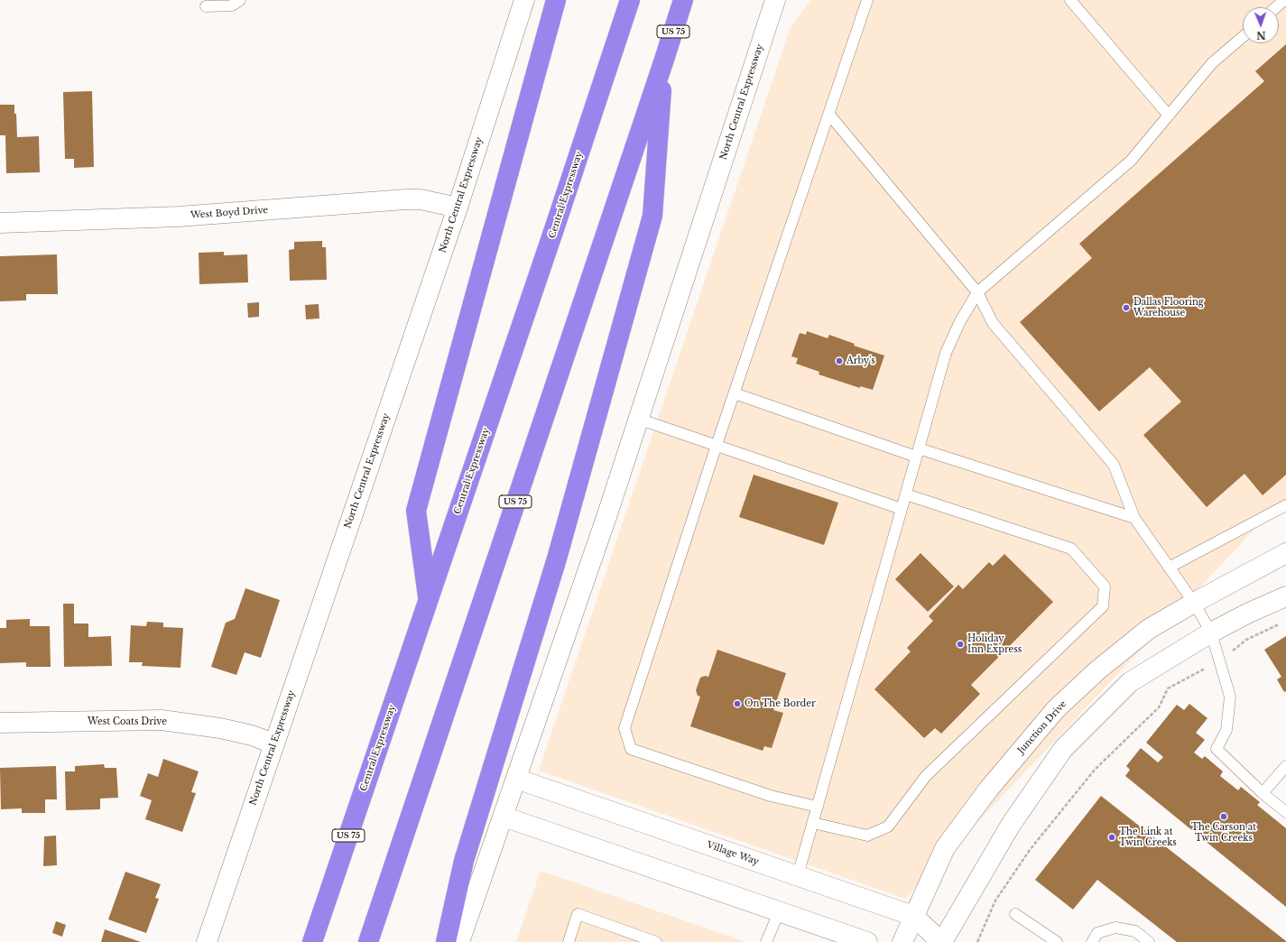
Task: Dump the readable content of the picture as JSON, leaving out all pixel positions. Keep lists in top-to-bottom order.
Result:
{
  "streets": {
    "highway": ["US 75", "Central Expressway"],
    "street": [
      "North Central Expressway",
      "West Boyd Drive",
      "West Coats Drive",
      "Junction Drive",
      "Village Way"
    ]
  },
  "crossings": [
    ["North Central Expressway", "West Boyd Drive"],
    ["North Central Expressway", "West Coats Drive"],
    ["North Central Expressway", "Village Way"],
    ["Junction Drive", "Village Way"]
  ],
  "places": [
    "Dallas Flooring Warehouse",
    "Arby's",
    "Holiday Inn Express",
    "On The Border",
    "The Carson at Twin Creeks",
    "The Link at Twin Creeks"
  ],
  "north": "bottom"
}
